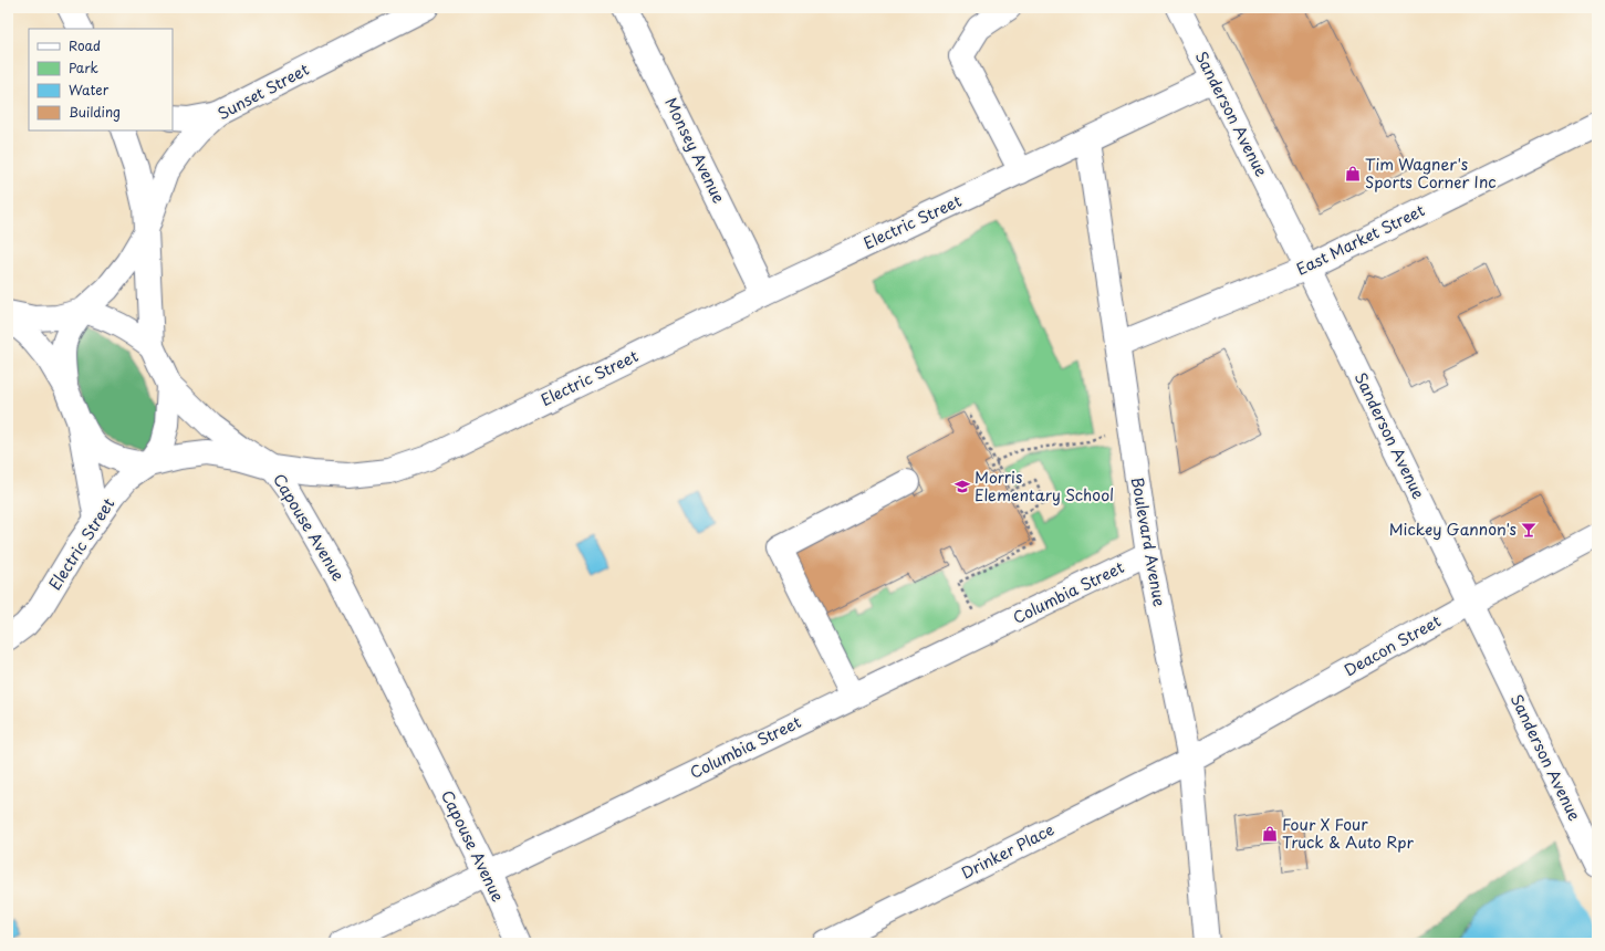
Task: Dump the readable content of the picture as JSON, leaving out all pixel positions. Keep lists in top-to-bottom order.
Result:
{
  "streets": {
    "street": [
      "Sunset Street",
      "Sanderson Avenue",
      "Monsey Avenue",
      "Electric Street",
      "East Market Street",
      "Capouse Avenue",
      "Boulevard Avenue",
      "Columbia Street",
      "Deacon Street",
      "Drinker Place"
    ]
  },
  "crossings": [
    ["Sunset Street", "Electric Street"],
    ["Sunset Street", "Capouse Avenue"],
    ["Sanderson Avenue", "Electric Street"],
    ["Sanderson Avenue", "East Market Street"],
    ["Sanderson Avenue", "Deacon Street"],
    ["Monsey Avenue", "Electric Street"],
    ["Electric Street", "Capouse Avenue"],
    ["Electric Street", "Boulevard Avenue"],
    ["East Market Street", "Boulevard Avenue"],
    ["Capouse Avenue", "Columbia Street"],
    ["Boulevard Avenue", "Columbia Street"],
    ["Boulevard Avenue", "Deacon Street"],
    ["Boulevard Avenue", "Drinker Place"],
    ["Deacon Street", "Drinker Place"]
  ],
  "places": {
    "shop": ["Tim Wagner's Sports Corner Inc", "Four X Four Truck & Auto Rpr"],
    "school or university": ["Morris Elementary School"],
    "bar": ["Mickey Gannon's"]
  },
  "legend": [
    "Road",
    "Park",
    "Water",
    "Building"
  ]
}
